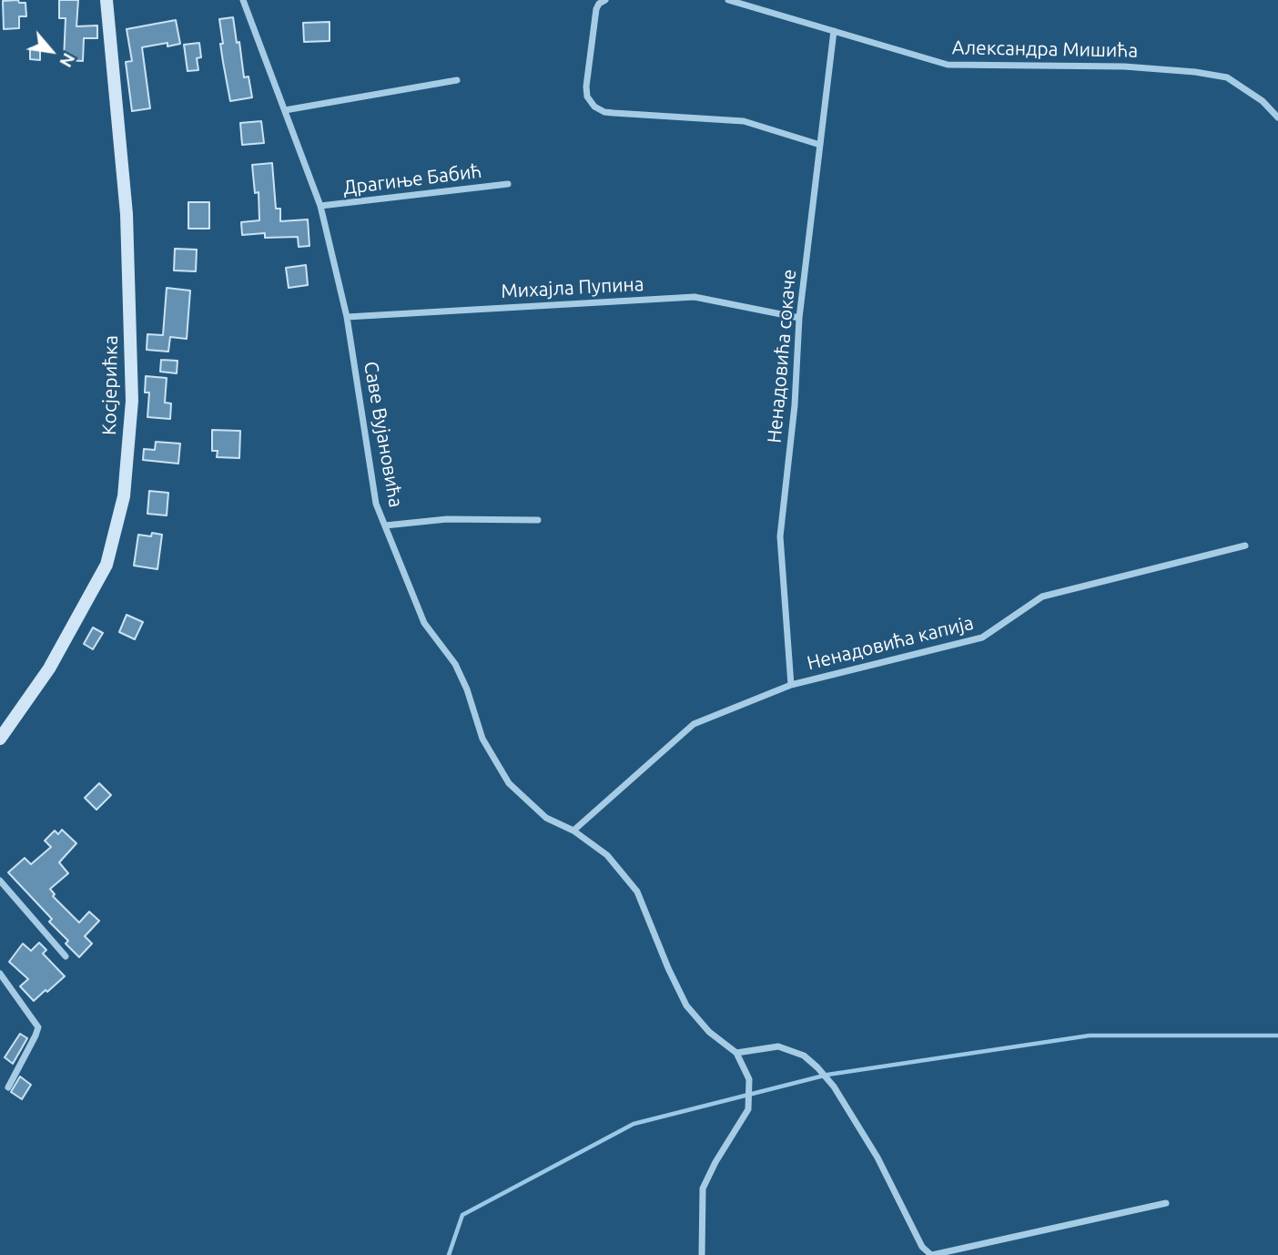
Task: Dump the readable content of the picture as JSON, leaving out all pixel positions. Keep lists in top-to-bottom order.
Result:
{
  "streets": {
    "street": [
      "Александра Мишића",
      "Драгиње Бабић",
      "Михајла Пупина",
      "Ненадовића сокаче",
      "Косјерићка",
      "Саве Вујановића",
      "Ненадовића капија"
    ]
  },
  "crossings": [
    ["Александра Мишића", "Ненадовића сокаче"],
    ["Драгиње Бабић", "Саве Вујановића"],
    ["Михајла Пупина", "Ненадовића сокаче"],
    ["Михајла Пупина", "Саве Вујановића"],
    ["Ненадовића сокаче", "Ненадовића капија"],
    ["Саве Вујановића", "Ненадовића капија"]
  ],
  "north": "bottom right"
}
